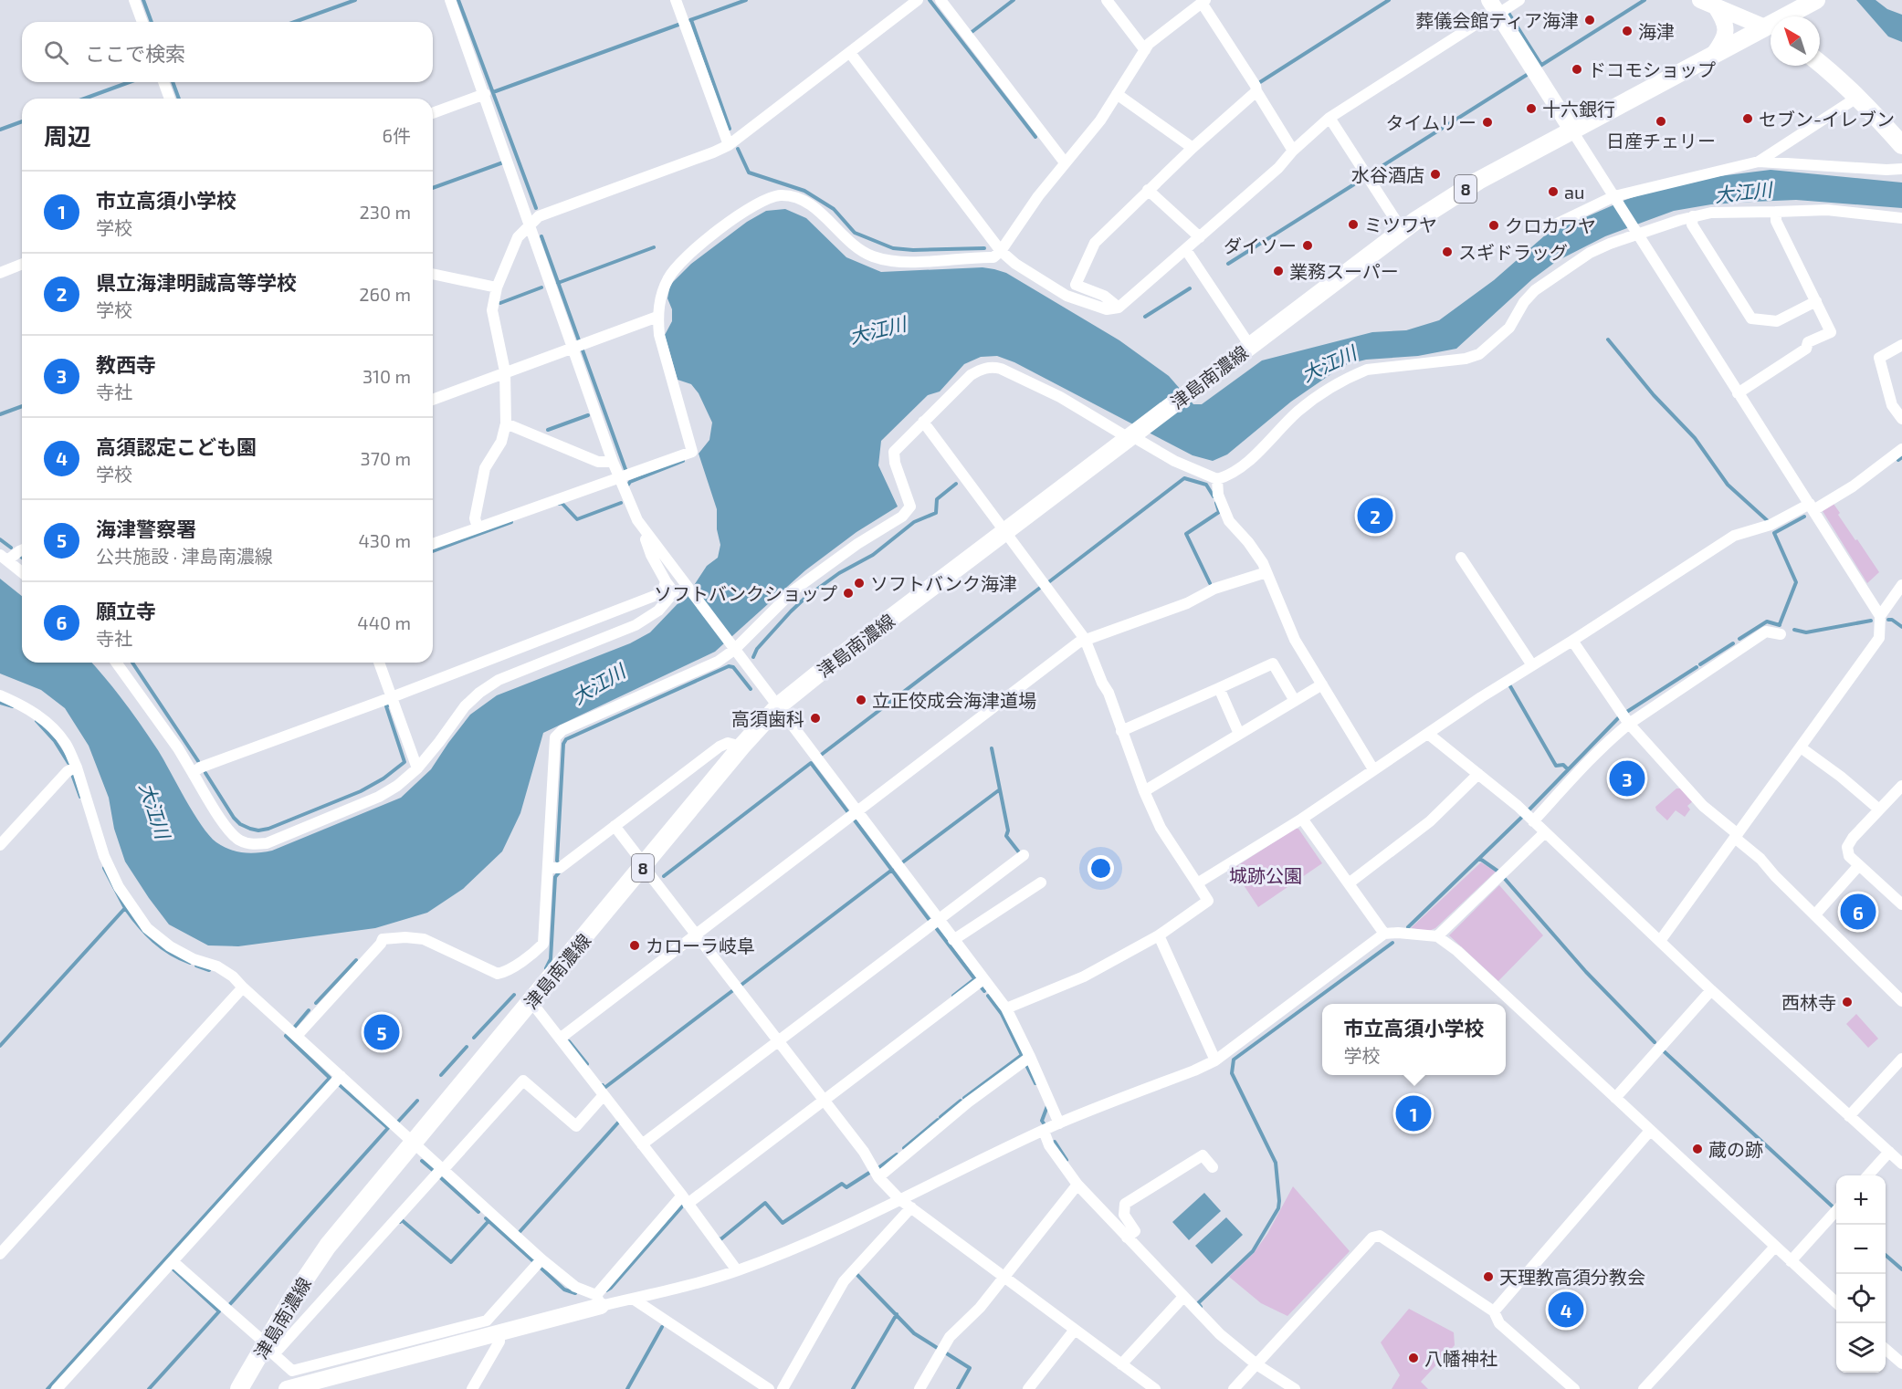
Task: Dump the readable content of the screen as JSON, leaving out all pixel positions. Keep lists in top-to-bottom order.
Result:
{
  "streets": {
    "main road": ["8", "津島南濃線"]
  },
  "water": ["大江川"],
  "parks": ["城跡公園"],
  "places": [
    "葬儀会館ティア海津",
    "海津",
    "ドコモショップ",
    "十六銀行",
    "セブン-イレブン",
    "日産チェリー",
    "タイムリー",
    "水谷酒店",
    "au",
    "ミツワヤ",
    "クロカワヤ",
    "ダイソー",
    "スギドラッグ",
    "業務スーパー",
    "ソフトバンク海津",
    "ソフトバンクショップ",
    "立正佼成会海津道場",
    "高須歯科",
    "カローラ岐阜",
    "西林寺",
    "蔵の跡",
    "天理教高須分教会",
    "八幡神社"
  ],
  "north": "top left",
  "page": {
    "search": "ここで検索",
    "heading": ["周辺", "6件"],
    "list": [
      {
        "mark": "1",
        "name": "市立高須小学校",
        "note": "学校",
        "value": "230 m"
      },
      {
        "mark": "2",
        "name": "県立海津明誠高等学校",
        "note": "学校",
        "value": "260 m"
      },
      {
        "mark": "3",
        "name": "教西寺",
        "note": "寺社",
        "value": "310 m"
      },
      {
        "mark": "4",
        "name": "高須認定こども園",
        "note": "学校",
        "value": "370 m"
      },
      {
        "mark": "5",
        "name": "海津警察署",
        "note": "公共施設 · 津島南濃線",
        "value": "430 m"
      },
      {
        "mark": "6",
        "name": "願立寺",
        "note": "寺社",
        "value": "440 m"
      }
    ],
    "pins": [
      "2",
      "3",
      "6",
      "5",
      "1",
      "4"
    ],
    "popup": ["市立高須小学校", "学校"],
    "map_buttons": ["+", "−"]
  }
}
